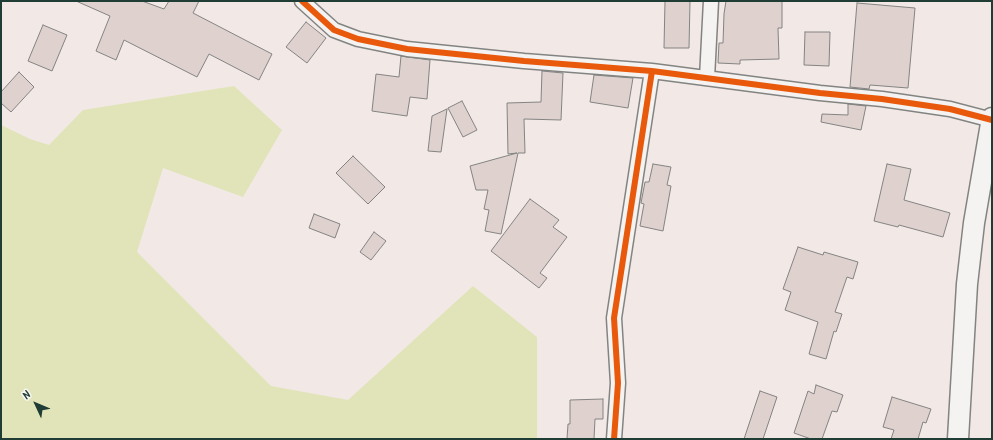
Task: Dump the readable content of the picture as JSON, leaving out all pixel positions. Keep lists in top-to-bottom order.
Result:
{
  "north": "top left"
}
